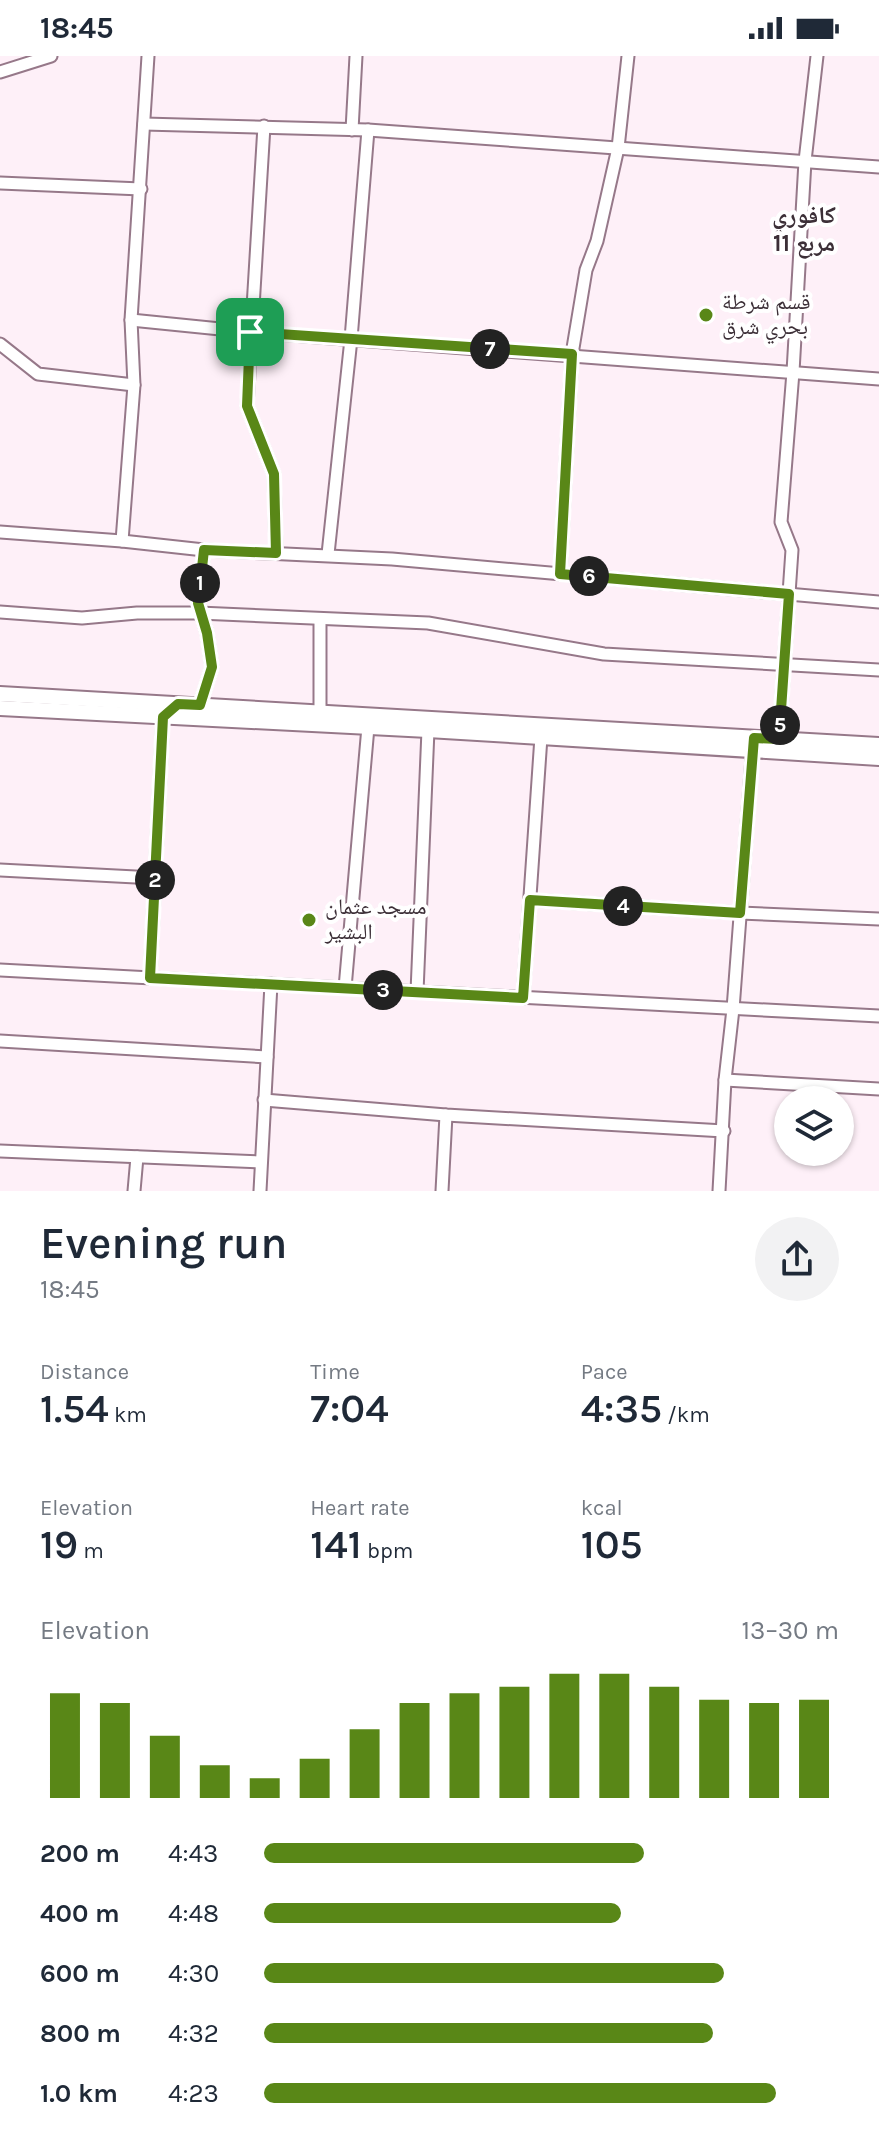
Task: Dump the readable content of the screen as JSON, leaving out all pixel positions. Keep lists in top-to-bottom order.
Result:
{
  "districts": ["كافوري مربع 11"],
  "places": ["قسم شرطة بحري شرق", "مسجد عثمان البشير"],
  "page": {
    "status": "18:45",
    "pins": [
      "7",
      "6",
      "1",
      "5",
      "2",
      "4",
      "3"
    ],
    "heading": ["Evening run", "18:45"],
    "stats": [
      ["Distance", "1.54 km"],
      ["Time", "7:04"],
      ["Pace", "4:35 /km"],
      ["Elevation", "19 m"],
      ["Heart rate", "141 bpm"],
      ["kcal", "105"]
    ],
    "chart": ["Elevation", "13–30 m"],
    "list": [
      {
        "name": "200 m",
        "note": "4:43"
      },
      {
        "name": "400 m",
        "note": "4:48"
      },
      {
        "name": "600 m",
        "note": "4:30"
      },
      {
        "name": "800 m",
        "note": "4:32"
      },
      {
        "name": "1.0 km",
        "note": "4:23"
      }
    ]
  }
}
